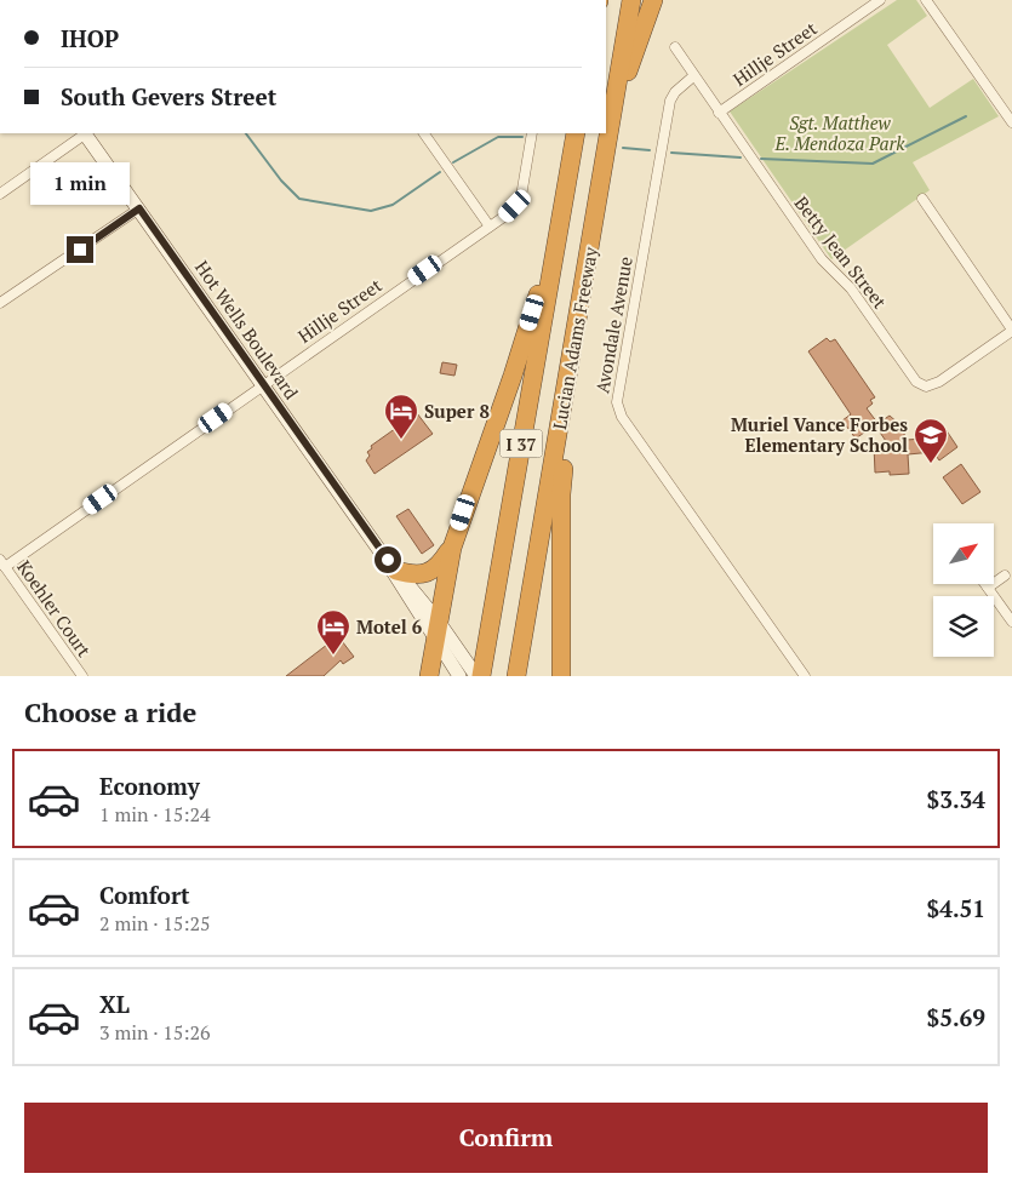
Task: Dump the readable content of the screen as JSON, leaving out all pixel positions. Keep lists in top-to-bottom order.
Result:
{
  "streets": {
    "highway": ["Lucian Adams Freeway", "I 37"],
    "street": [
      "Hillje Street",
      "Betty Jean Street",
      "Avondale Avenue",
      "Hot Wells Boulevard",
      "Koehler Court"
    ]
  },
  "crossings": [
    ["Hillje Street", "Betty Jean Street"],
    ["Hillje Street", "Hot Wells Boulevard"],
    ["Hillje Street", "Koehler Court"],
    ["Betty Jean Street", "Avondale Avenue"],
    ["Hot Wells Boulevard", "Lucian Adams Freeway"]
  ],
  "parks": ["Sgt. Matthew E. Mendoza Park"],
  "places": {
    "hotel": ["Super 8", "Motel 6"],
    "school or university": ["Muriel Vance Forbes Elementary School"]
  },
  "north": "top right",
  "page": {
    "banner": ["IHOP", "South Gevers Street"],
    "bubble": "1 min",
    "heading": "Choose a ride",
    "list": [
      {
        "name": "Economy",
        "note": "1 min · 15:24",
        "value": "$3.34"
      },
      {
        "name": "Comfort",
        "note": "2 min · 15:25",
        "value": "$4.51"
      },
      {
        "name": "XL",
        "note": "3 min · 15:26",
        "value": "$5.69"
      }
    ],
    "buttons": "Confirm"
  }
}
